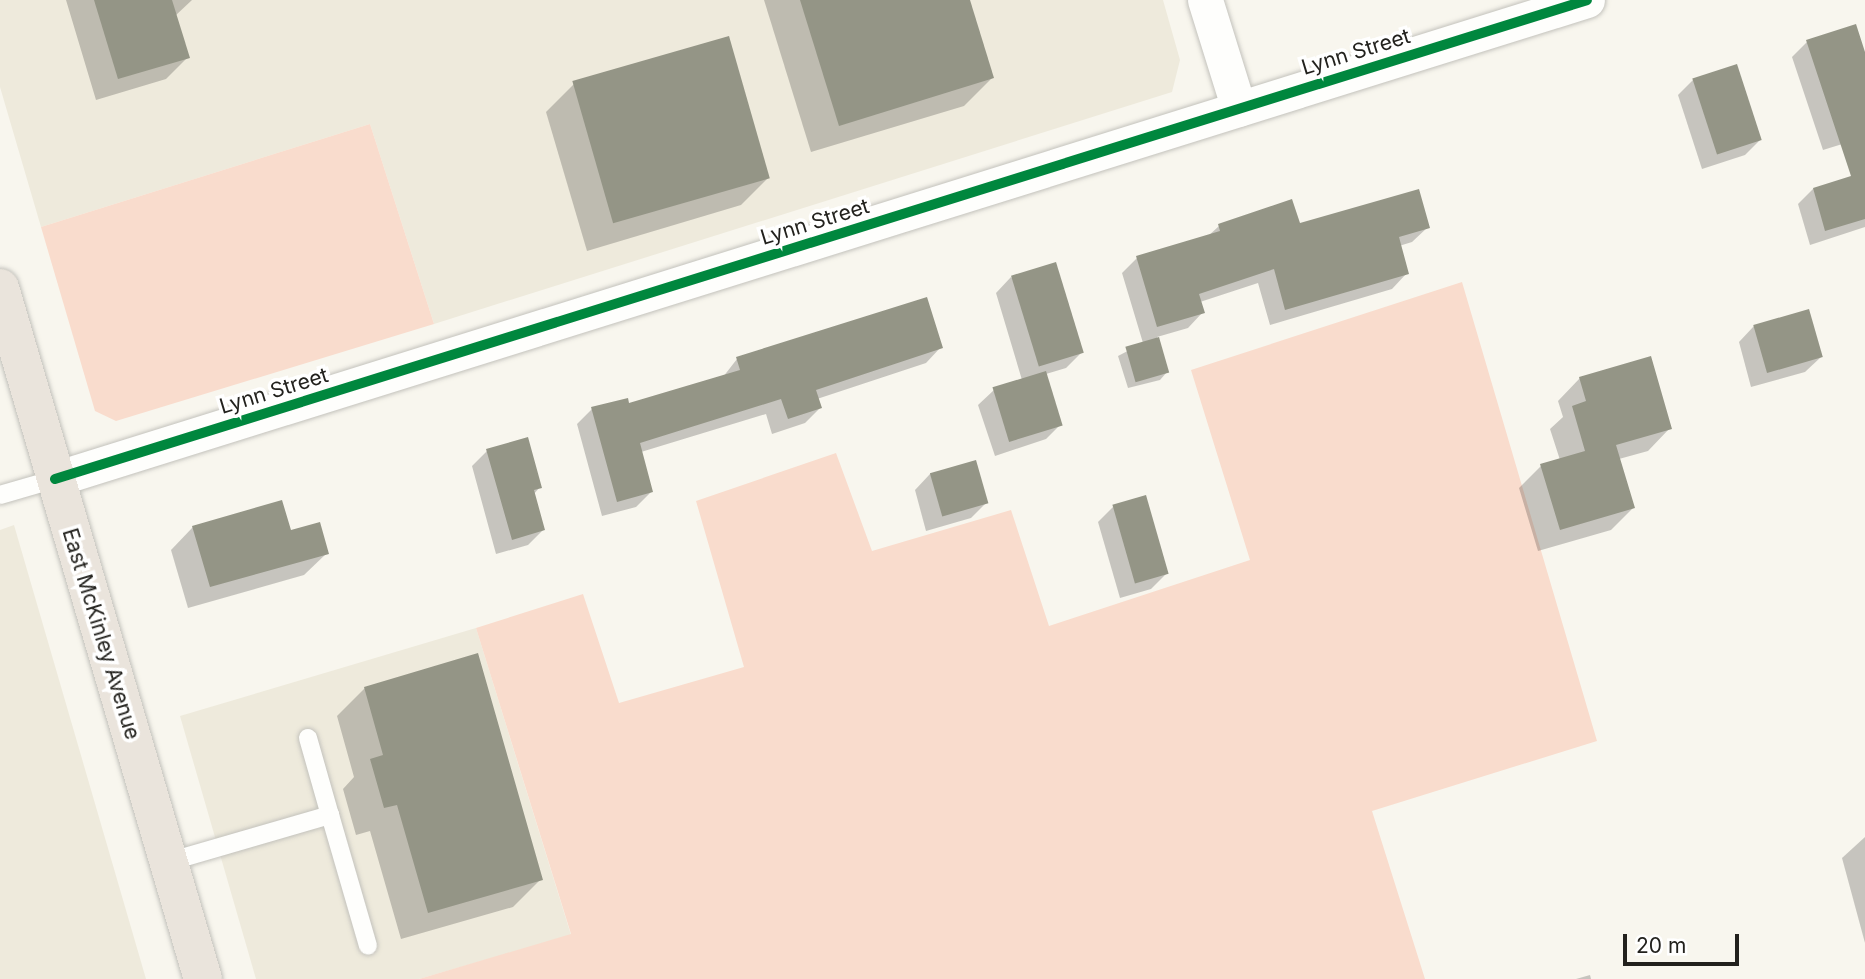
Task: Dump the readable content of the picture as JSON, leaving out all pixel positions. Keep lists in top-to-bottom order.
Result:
{
  "streets": {
    "main road": ["East McKinley Avenue"],
    "street": ["Lynn Street"]
  },
  "crossings": [
    ["Lynn Street", "East McKinley Avenue"]
  ],
  "scale_bar": "20 m"
}
